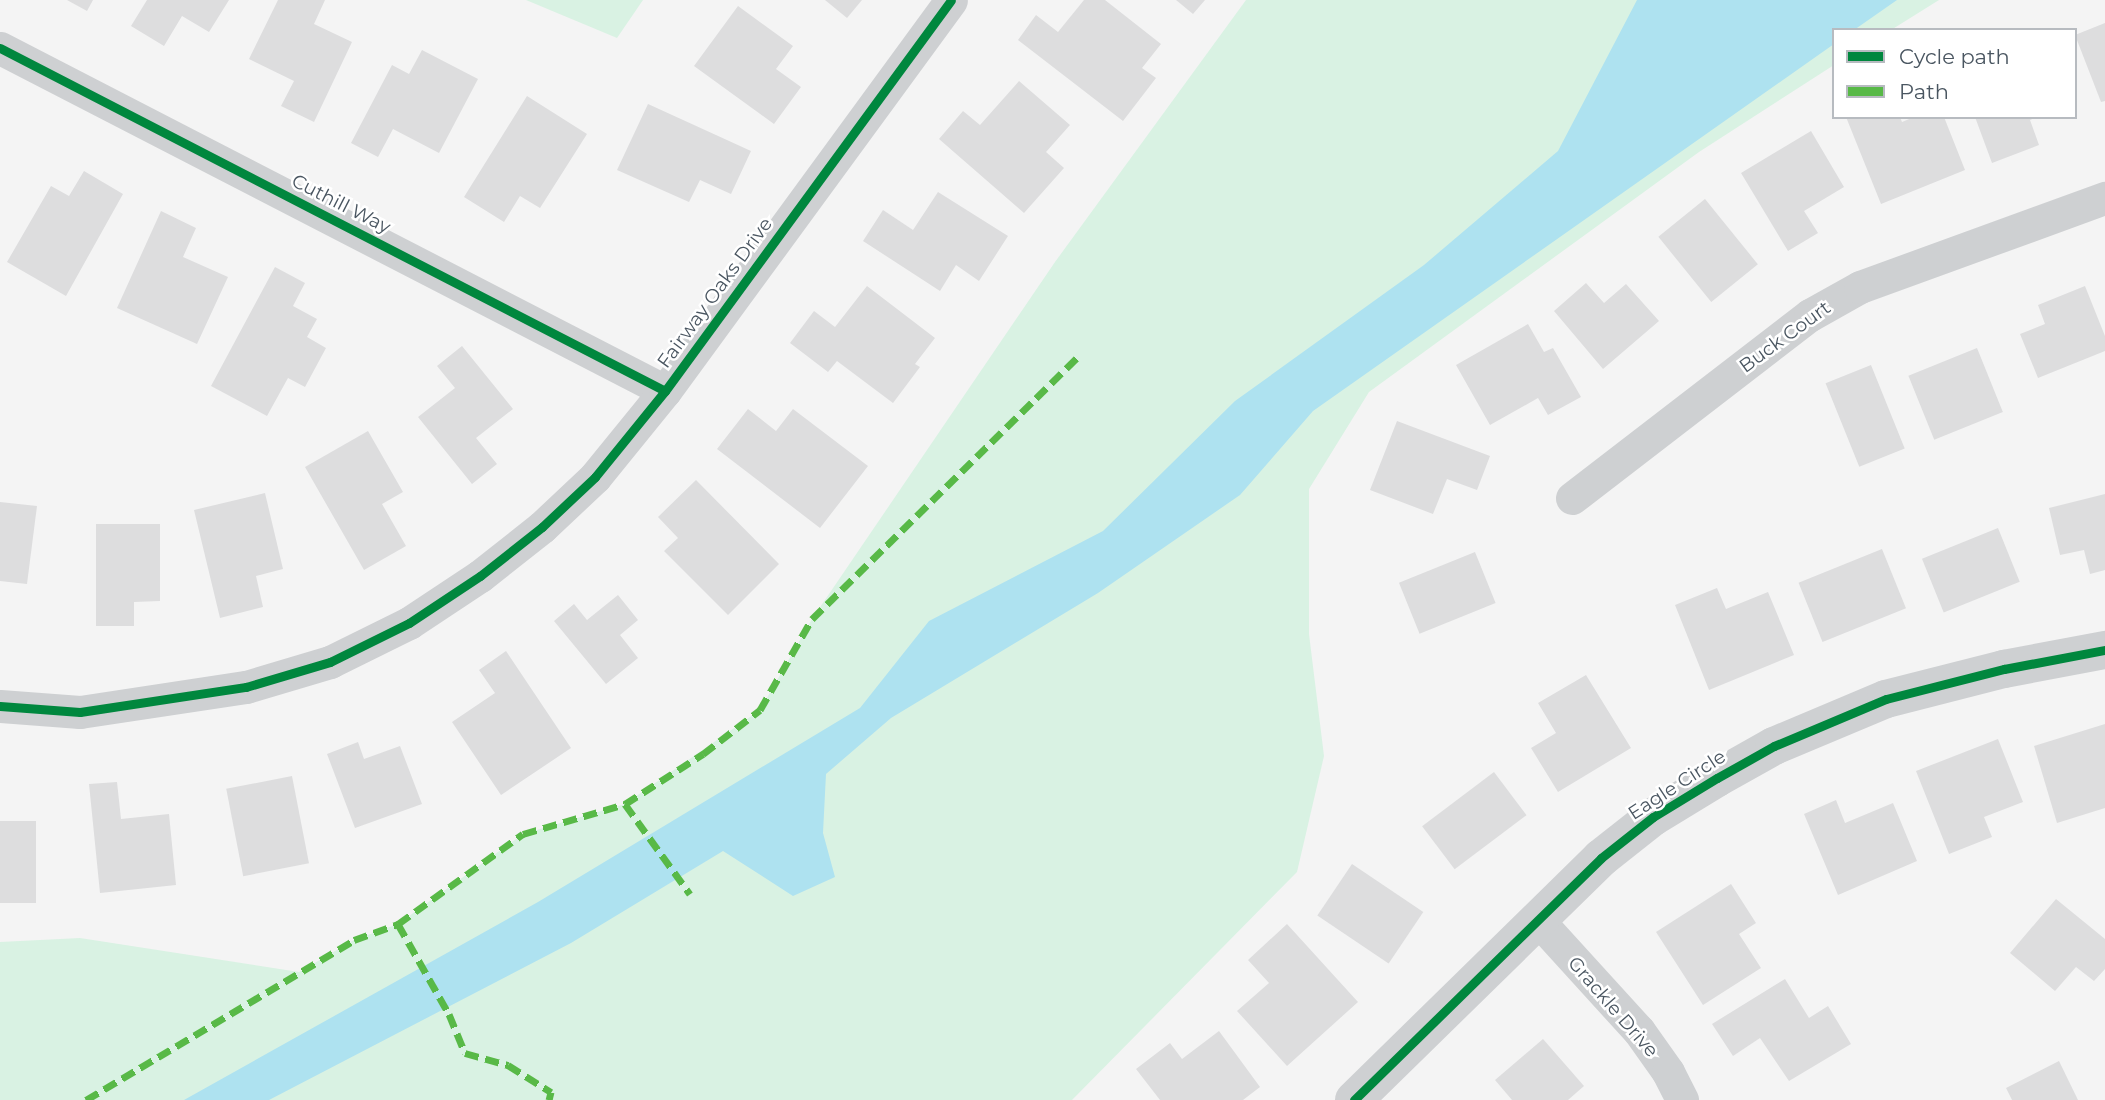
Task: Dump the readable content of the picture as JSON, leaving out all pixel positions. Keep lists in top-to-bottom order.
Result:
{
  "streets": {
    "street": [
      "Cuthill Way",
      "Fairway Oaks Drive",
      "Buck Court",
      "Eagle Circle",
      "Grackle Drive"
    ]
  },
  "crossings": [
    ["Cuthill Way", "Fairway Oaks Drive"],
    ["Eagle Circle", "Grackle Drive"]
  ],
  "legend": ["Cycle path", "Path"]
}
